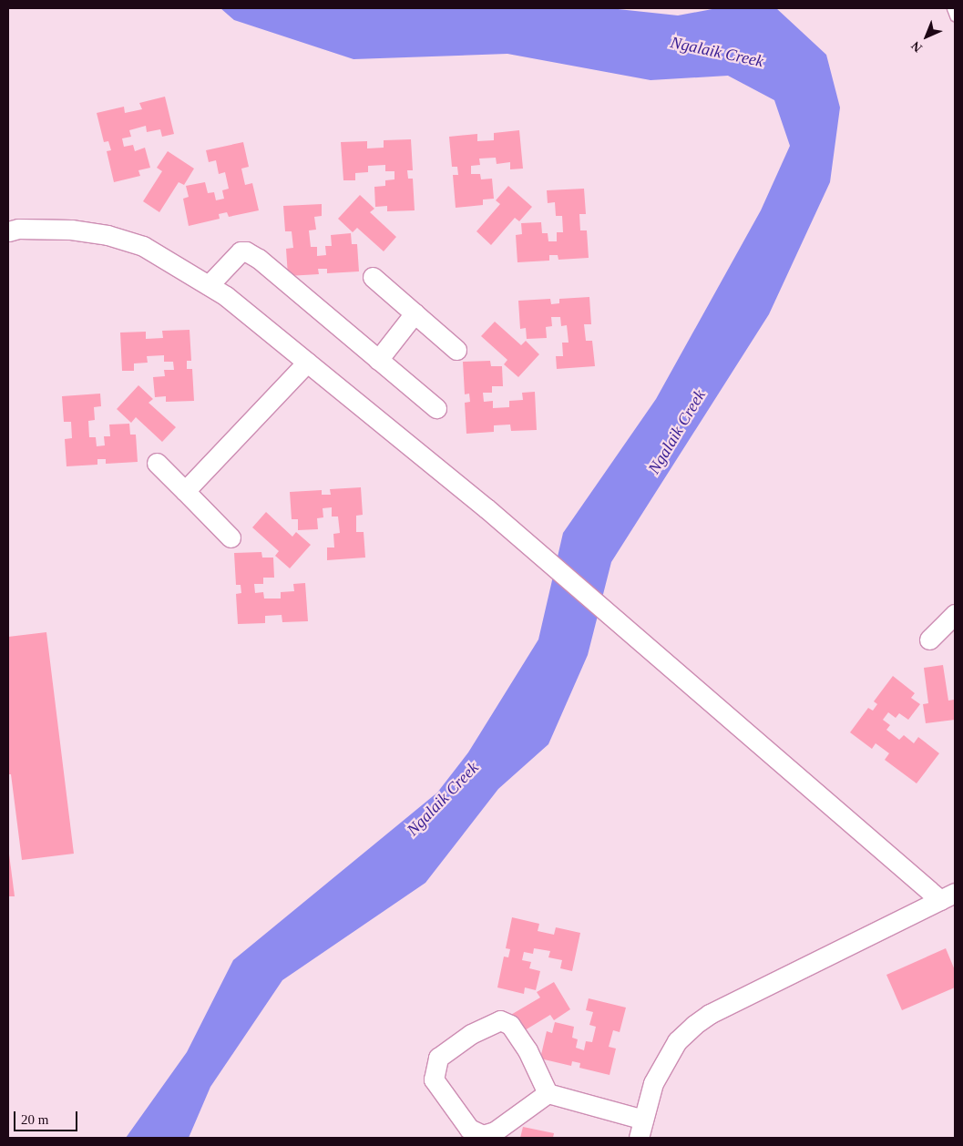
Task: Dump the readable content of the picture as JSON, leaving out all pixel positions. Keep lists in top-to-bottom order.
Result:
{
  "water": ["Ngalaik Creek"],
  "scale_bar": "20 m",
  "north": "bottom left"
}
